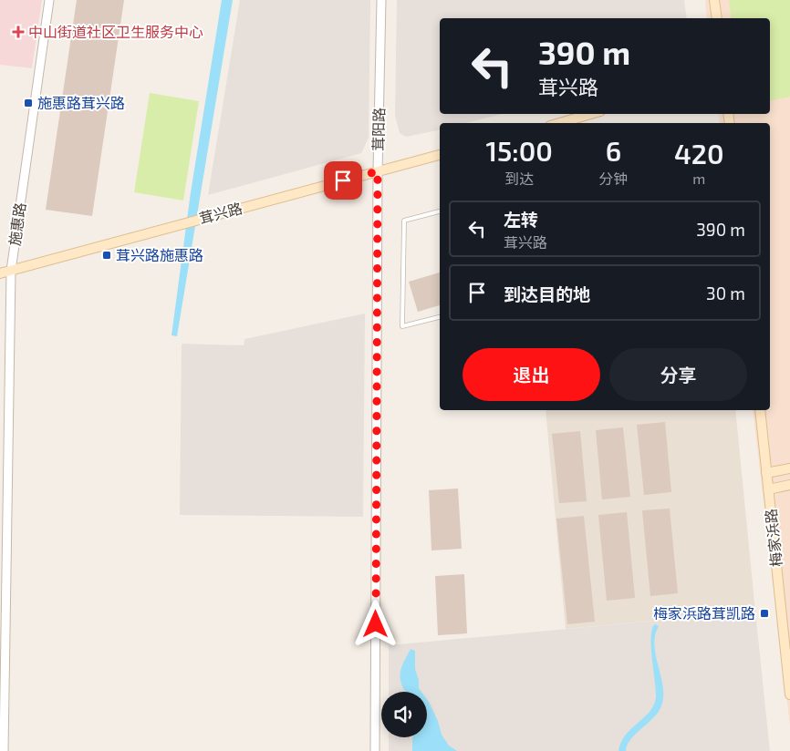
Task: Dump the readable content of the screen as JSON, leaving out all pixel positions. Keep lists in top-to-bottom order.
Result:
{
  "streets": {
    "main road": ["茸兴路", "梅家浜路"],
    "street": ["茸阳路", "施惠路"]
  },
  "crossings": [
    ["茸阳路", "茸兴路"],
    ["茸兴路", "施惠路"]
  ],
  "places": {
    "health": ["中山街道社区卫生服务中心"],
    "transit": ["施惠路茸兴路", "茸兴路施惠路", "梅家浜路茸凯路"]
  },
  "page": {
    "turn": ["390 m", "茸兴路"],
    "eta": [
      "15:00",
      "到达",
      "6",
      "分钟",
      "420",
      "m"
    ],
    "list": [
      {
        "name": "左转",
        "note": "茸兴路",
        "value": "390 m"
      },
      {
        "name": "到达目的地",
        "value": "30 m"
      }
    ],
    "buttons": ["退出", "分享"]
  }
}
